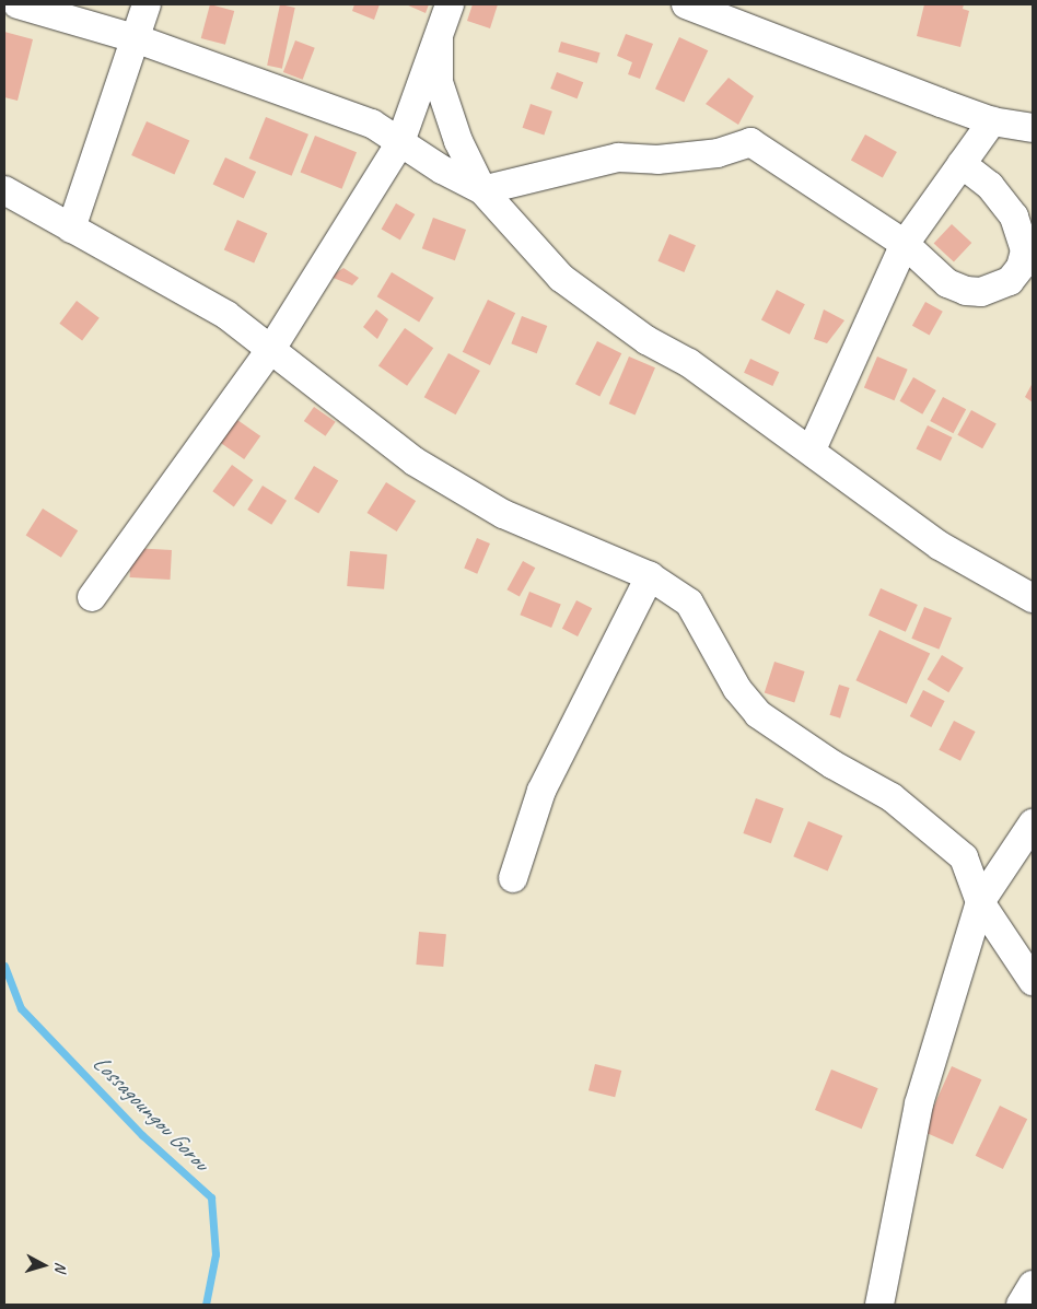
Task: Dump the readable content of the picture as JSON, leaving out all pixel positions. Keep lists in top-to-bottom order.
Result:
{
  "water": ["Lossagoungou Gorou"],
  "north": "right"
}
